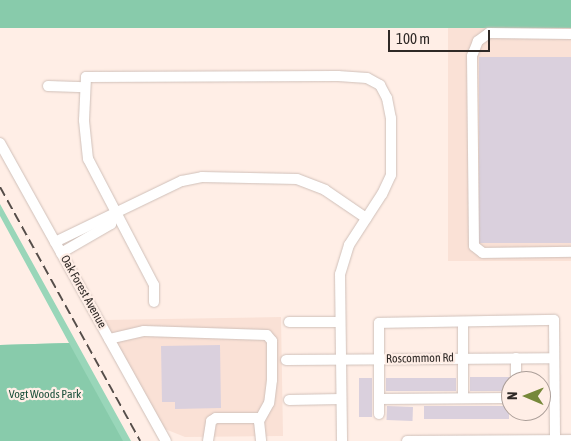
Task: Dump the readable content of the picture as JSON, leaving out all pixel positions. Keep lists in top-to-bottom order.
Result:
{
  "streets": {
    "street": ["Oak Forest Avenue", "Roscommon Rd"]
  },
  "parks": ["Vogt Woods Park"],
  "scale_bar": "100 m",
  "north": "left"
}
